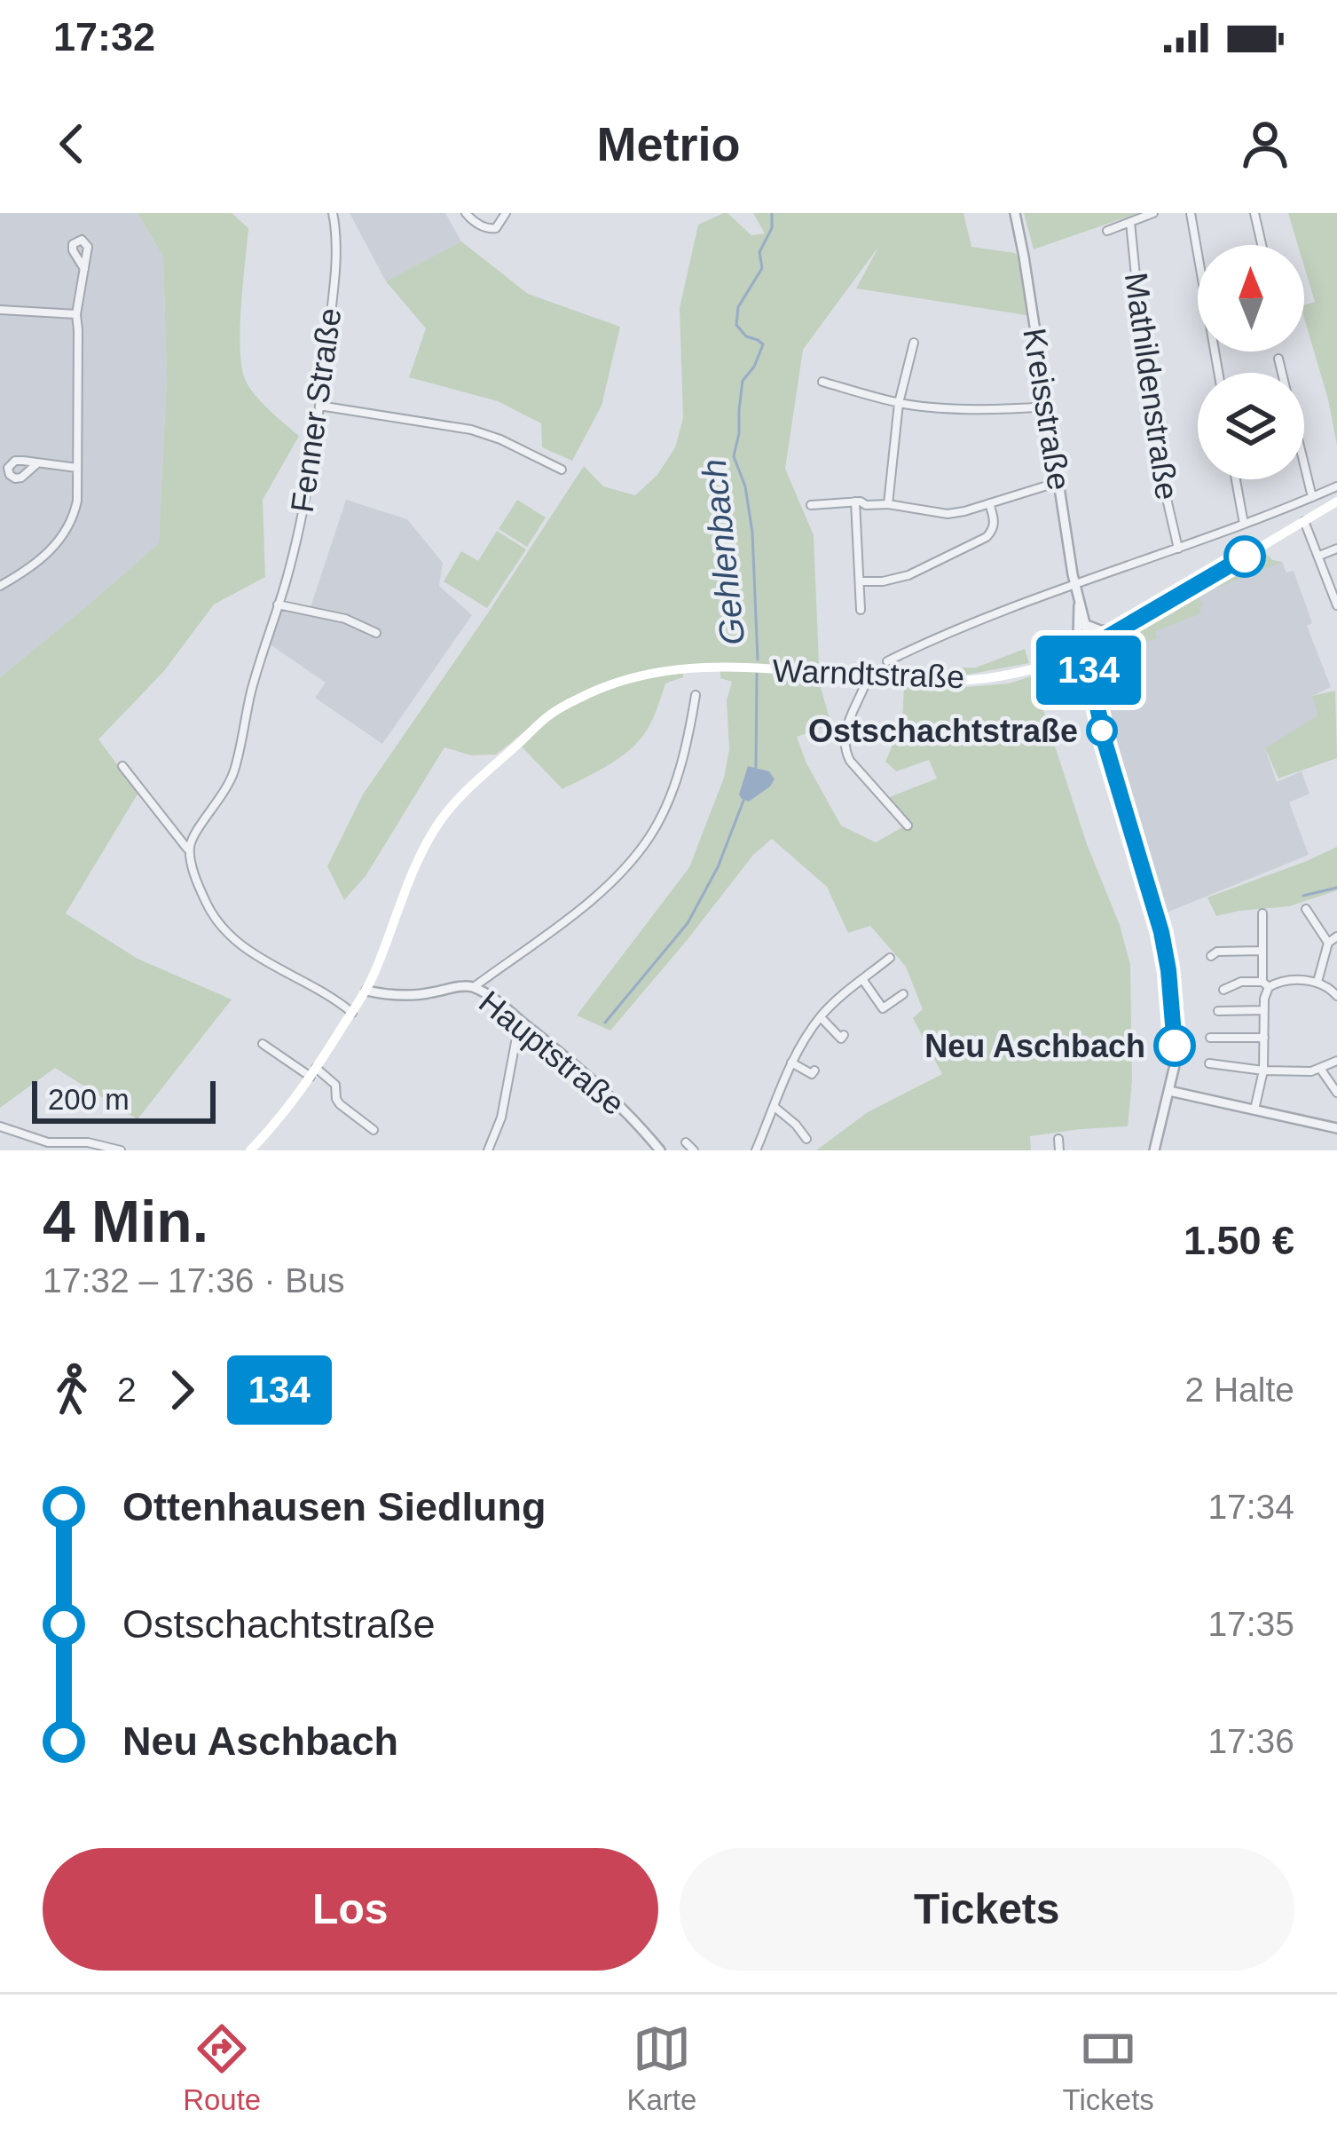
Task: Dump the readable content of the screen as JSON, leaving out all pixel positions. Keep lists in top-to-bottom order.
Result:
{
  "streets": {
    "main road": ["Warndtstraße"],
    "street": [
      "Mathildenstraße",
      "Kreisstraße",
      "Fenner Straße",
      "Hauptstraße"
    ]
  },
  "crossings": [
    ["Kreisstraße", "Warndtstraße"],
    ["Warndtstraße", "Hauptstraße"]
  ],
  "water": ["Gehlenbach"],
  "places": ["Ostschachtstraße", "Neu Aschbach"],
  "lines": ["bus line 134"],
  "scale_bar": "200 m",
  "north": "top",
  "page": {
    "status": "17:32",
    "header": "Metrio",
    "on_map": "134",
    "scale": "200 m",
    "heading": ["4 Min.", "17:32 – 17:36 · Bus", "1.50 €"],
    "legs": ["2", "134", "2 Halte"],
    "list": [
      {
        "name": "Ottenhausen Siedlung",
        "value": "17:34"
      },
      {
        "name": "Ostschachtstraße",
        "value": "17:35"
      },
      {
        "name": "Neu Aschbach",
        "value": "17:36"
      }
    ],
    "buttons": ["Los", "Tickets"],
    "tabs": ["Route", "Karte", "Tickets"]
  }
}
